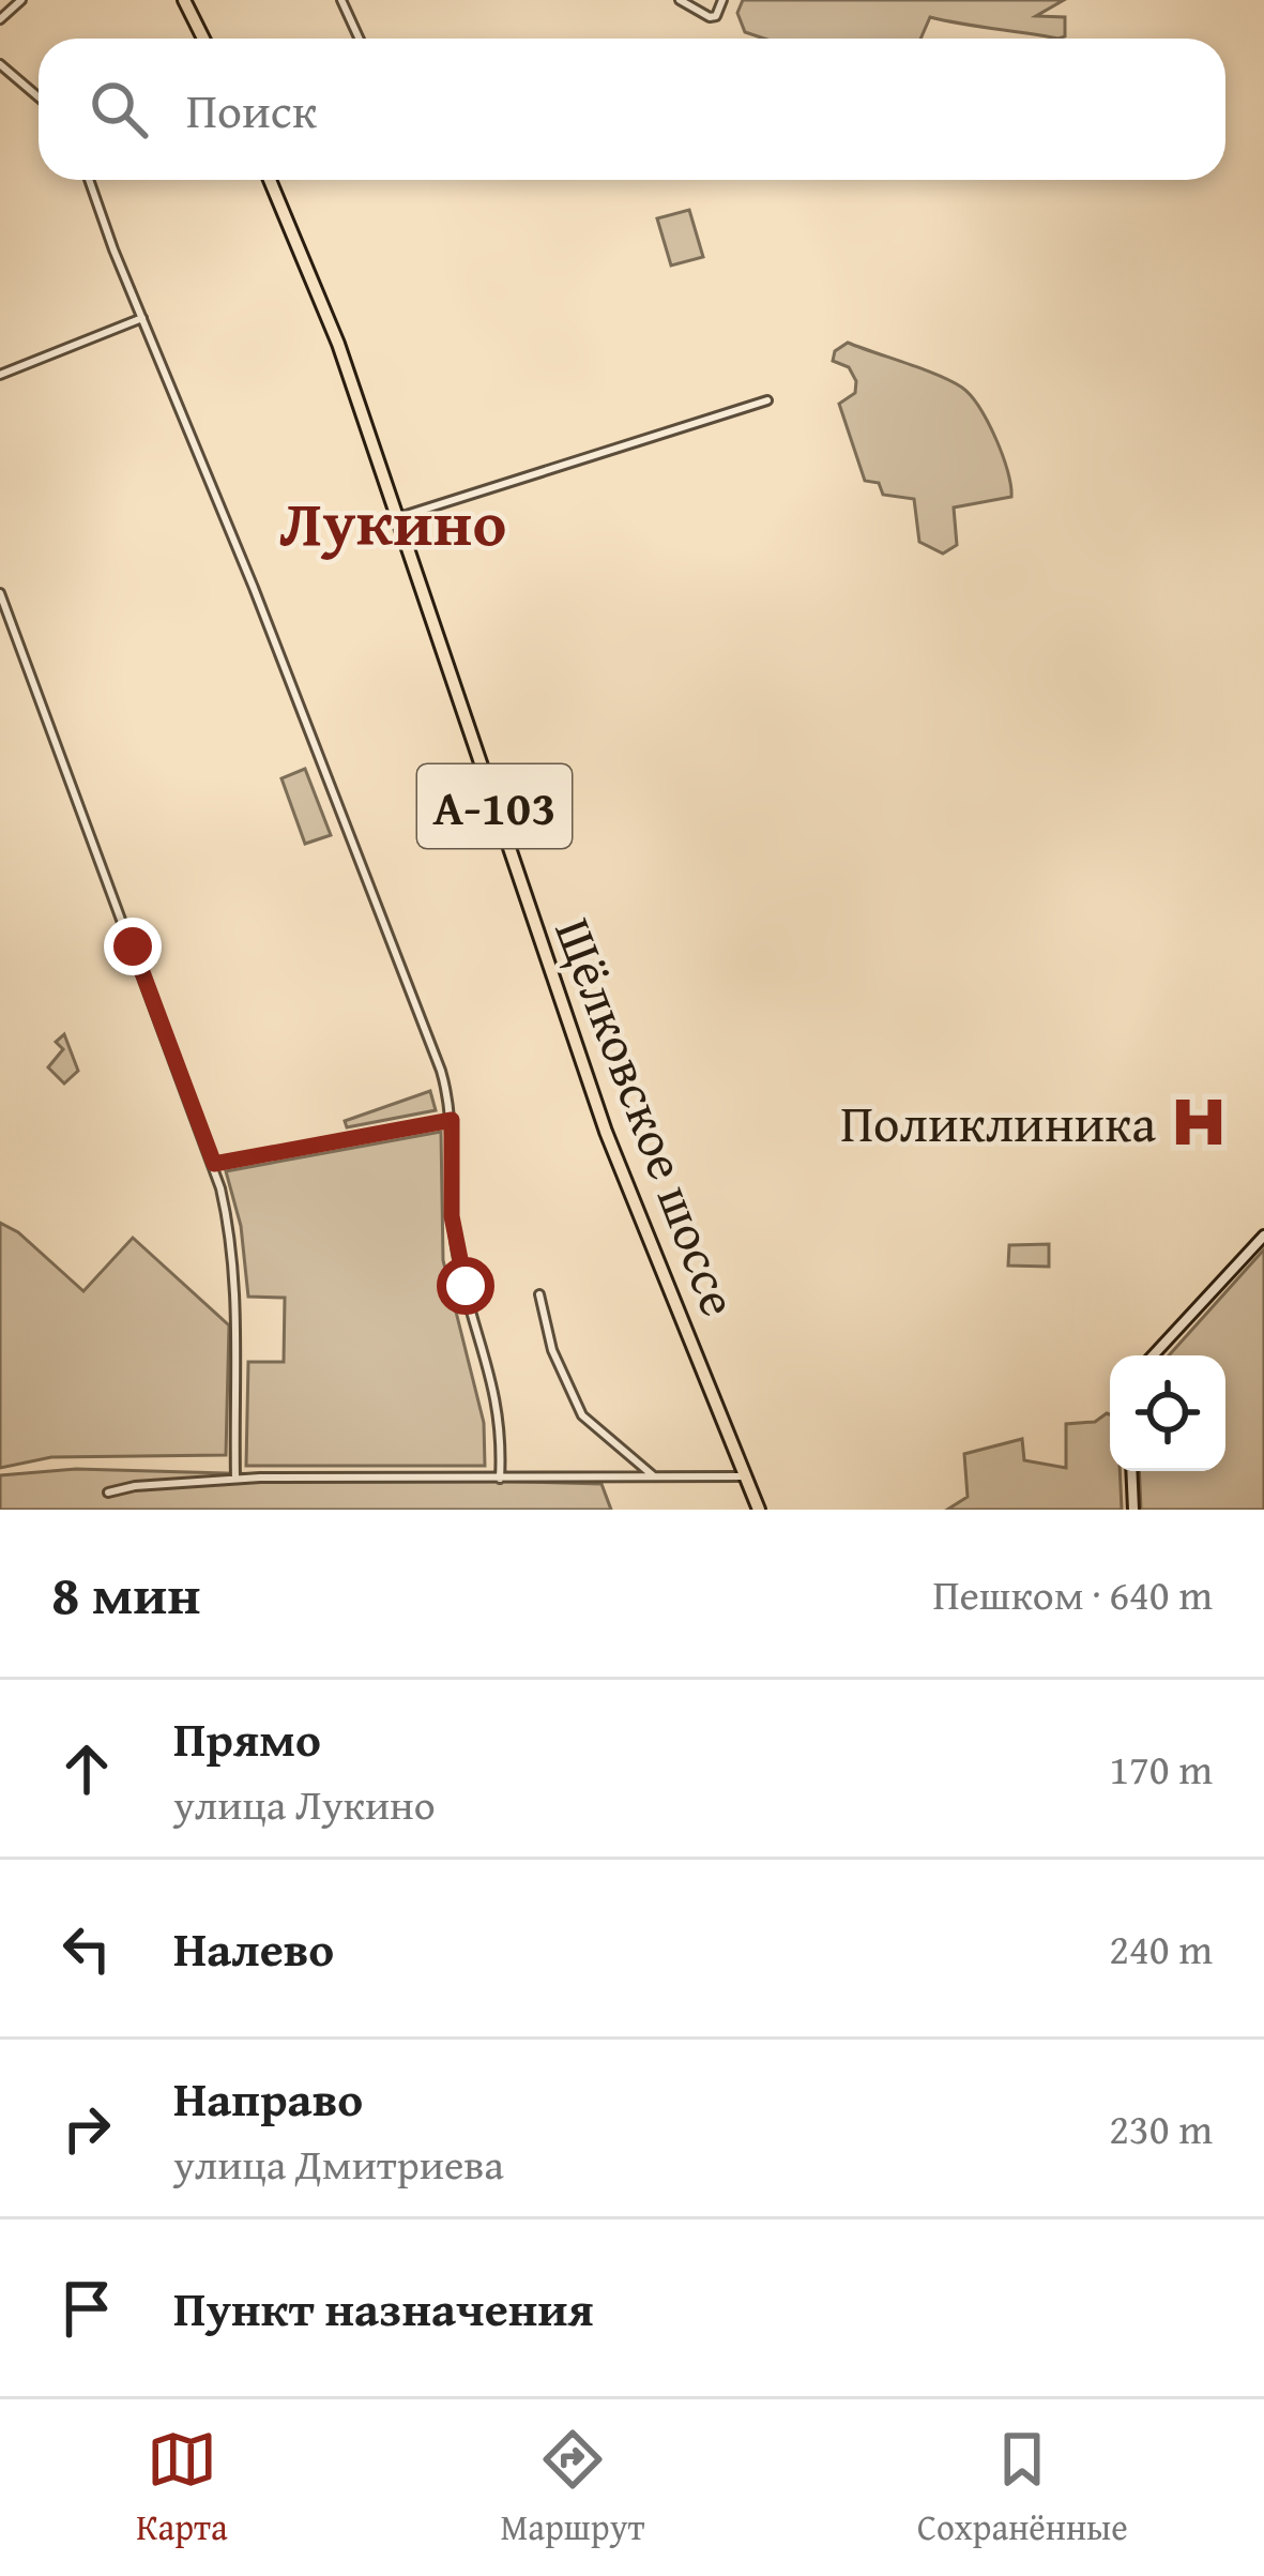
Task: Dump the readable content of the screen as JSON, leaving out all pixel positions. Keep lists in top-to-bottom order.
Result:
{
  "streets": {
    "main road": ["А-103", "Щёлковское шоссе"]
  },
  "districts": ["Лукино"],
  "places": {
    "hospital": ["Поликлиника"]
  },
  "page": {
    "search": "Поиск",
    "heading": ["8 мин", "Пешком · 640 m"],
    "list": [
      ["Прямо", "улица Лукино", "170 m"],
      ["Налево", "240 m"],
      ["Направо", "улица Дмитриева", "230 m"],
      "Пункт назначения"
    ],
    "nav": ["Карта", "Маршрут", "Сохранённые"]
  }
}
